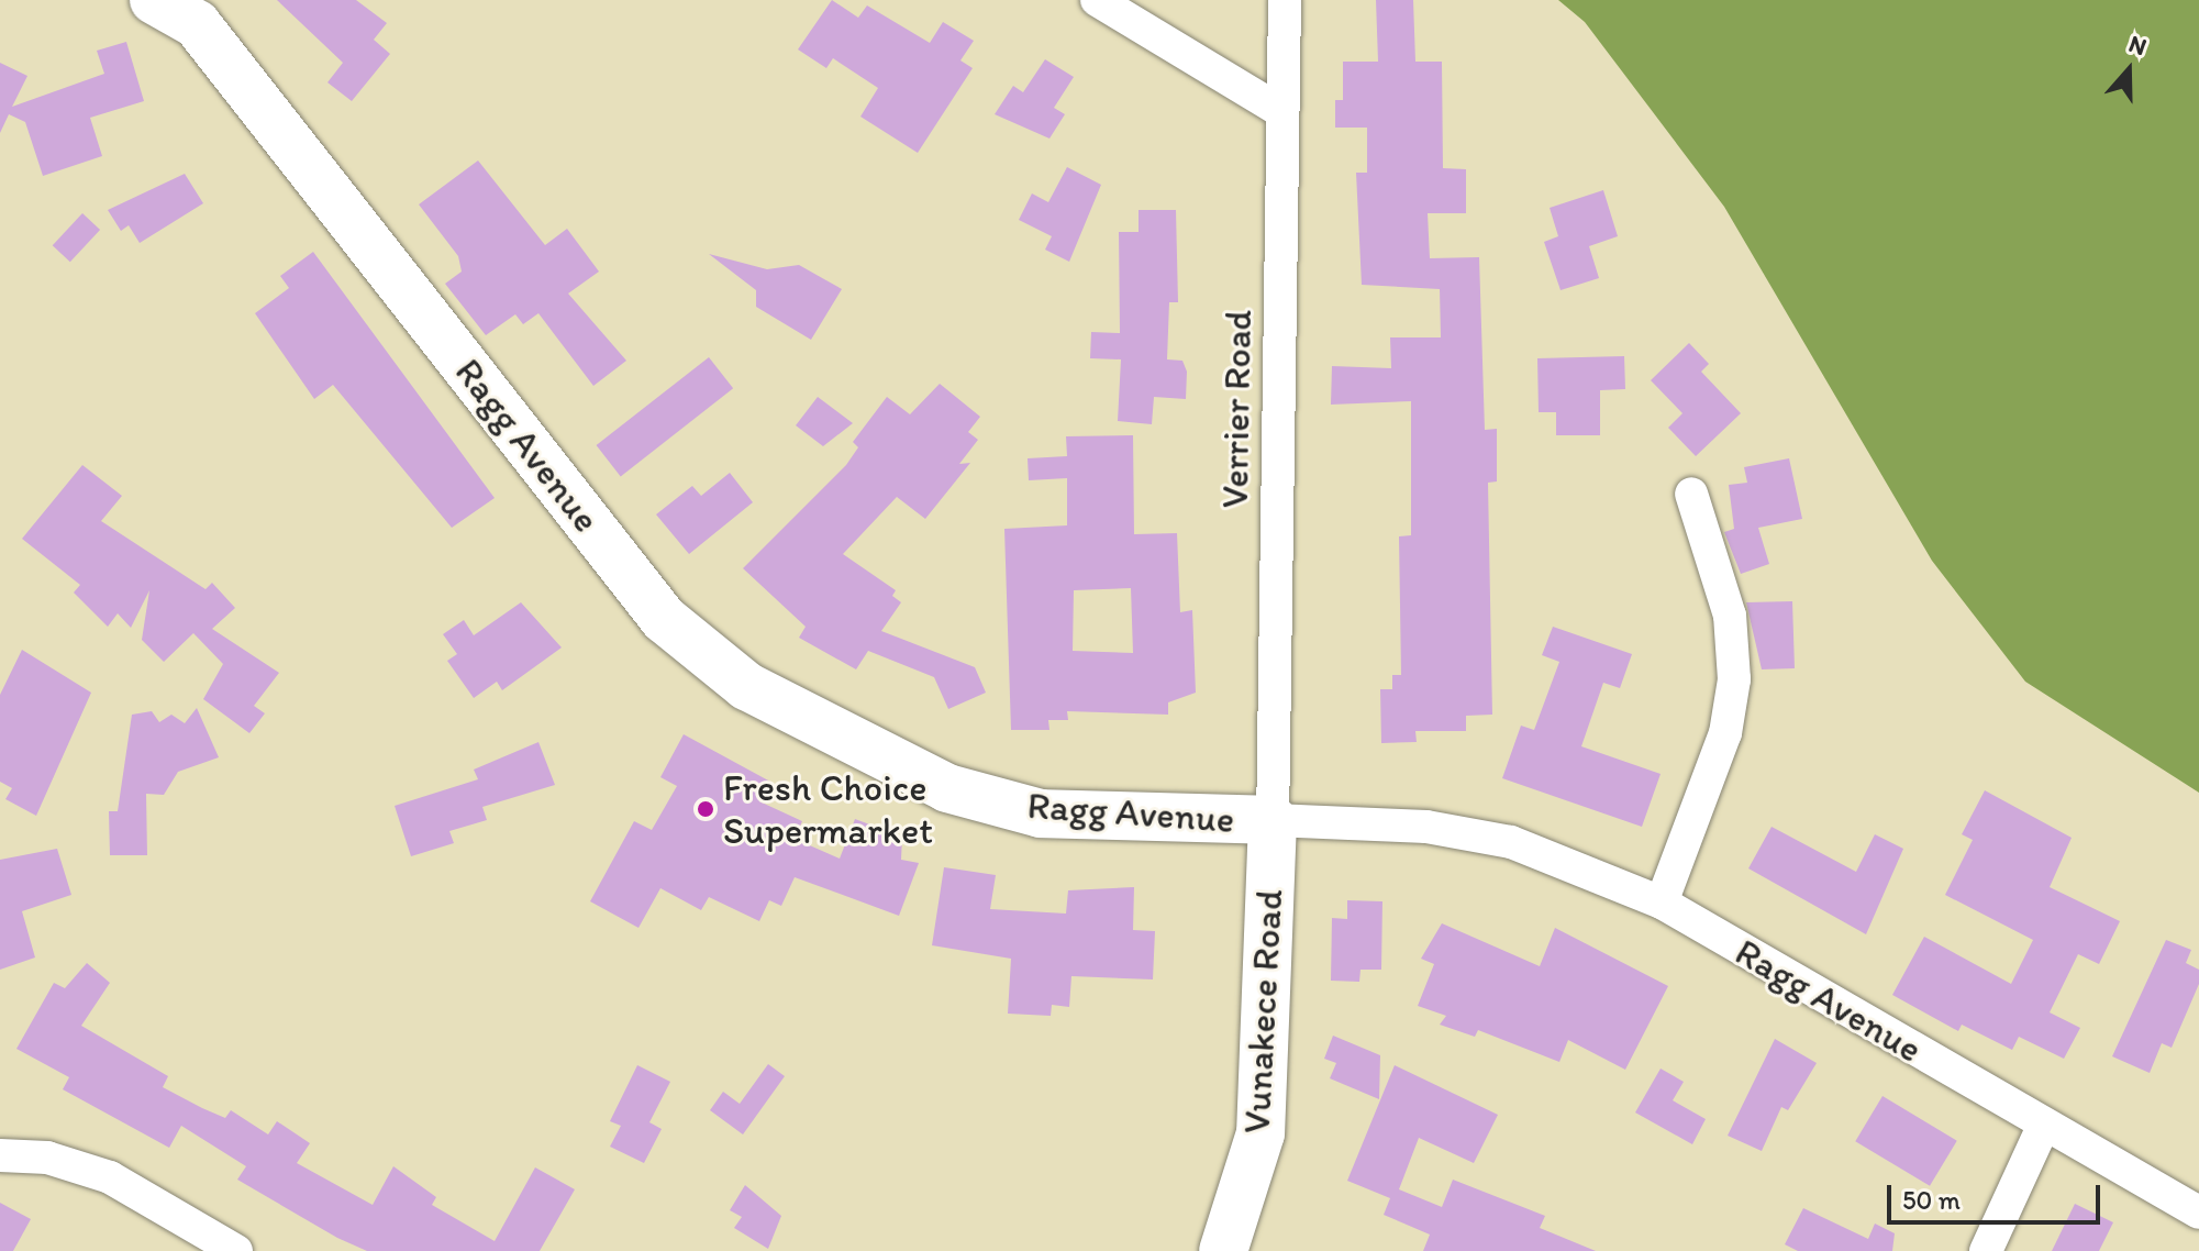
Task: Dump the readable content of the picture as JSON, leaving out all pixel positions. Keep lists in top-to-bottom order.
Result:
{
  "streets": {
    "main road": ["Ragg Avenue", "Vunakece Road"],
    "street": ["Verrier Road"]
  },
  "crossings": [
    ["Verrier Road", "Ragg Avenue"],
    ["Verrier Road", "Vunakece Road"],
    ["Ragg Avenue", "Vunakece Road"]
  ],
  "places": ["Fresh Choice Supermarket"],
  "scale_bar": "50 m",
  "north": "top"
}
